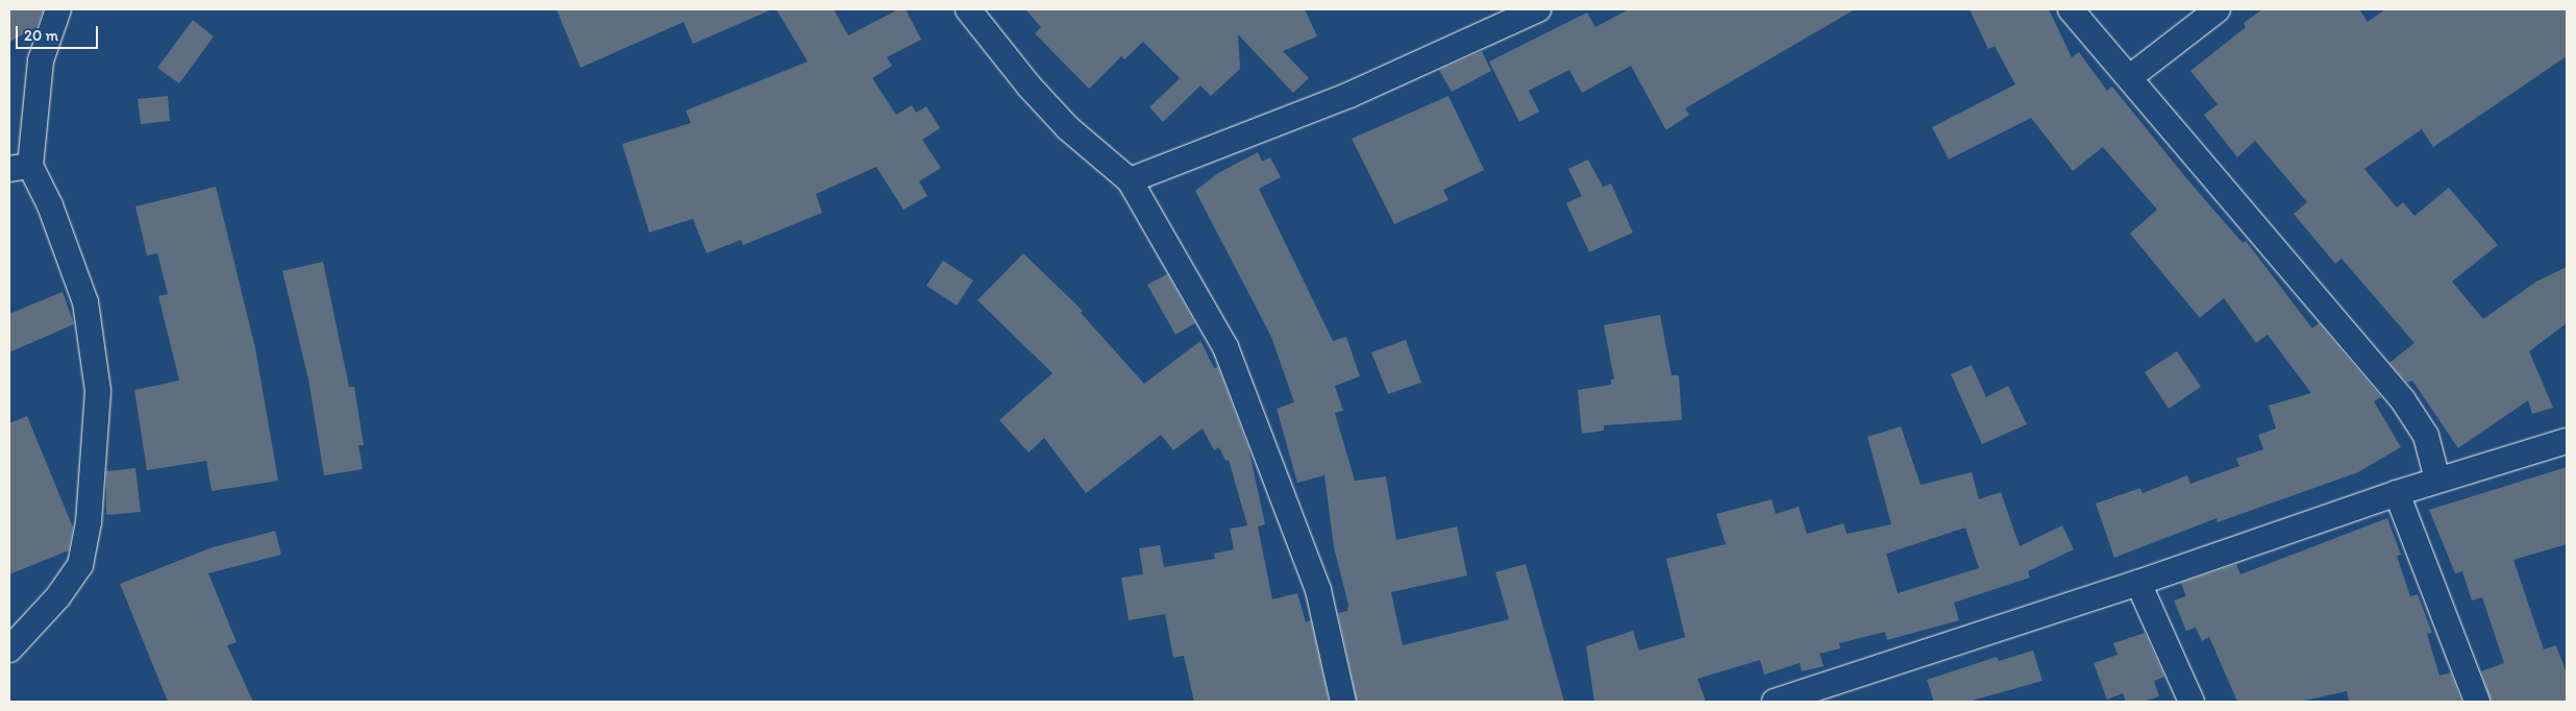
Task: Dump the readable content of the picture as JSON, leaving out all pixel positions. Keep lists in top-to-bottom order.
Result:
{
  "scale_bar": "20 m"
}
